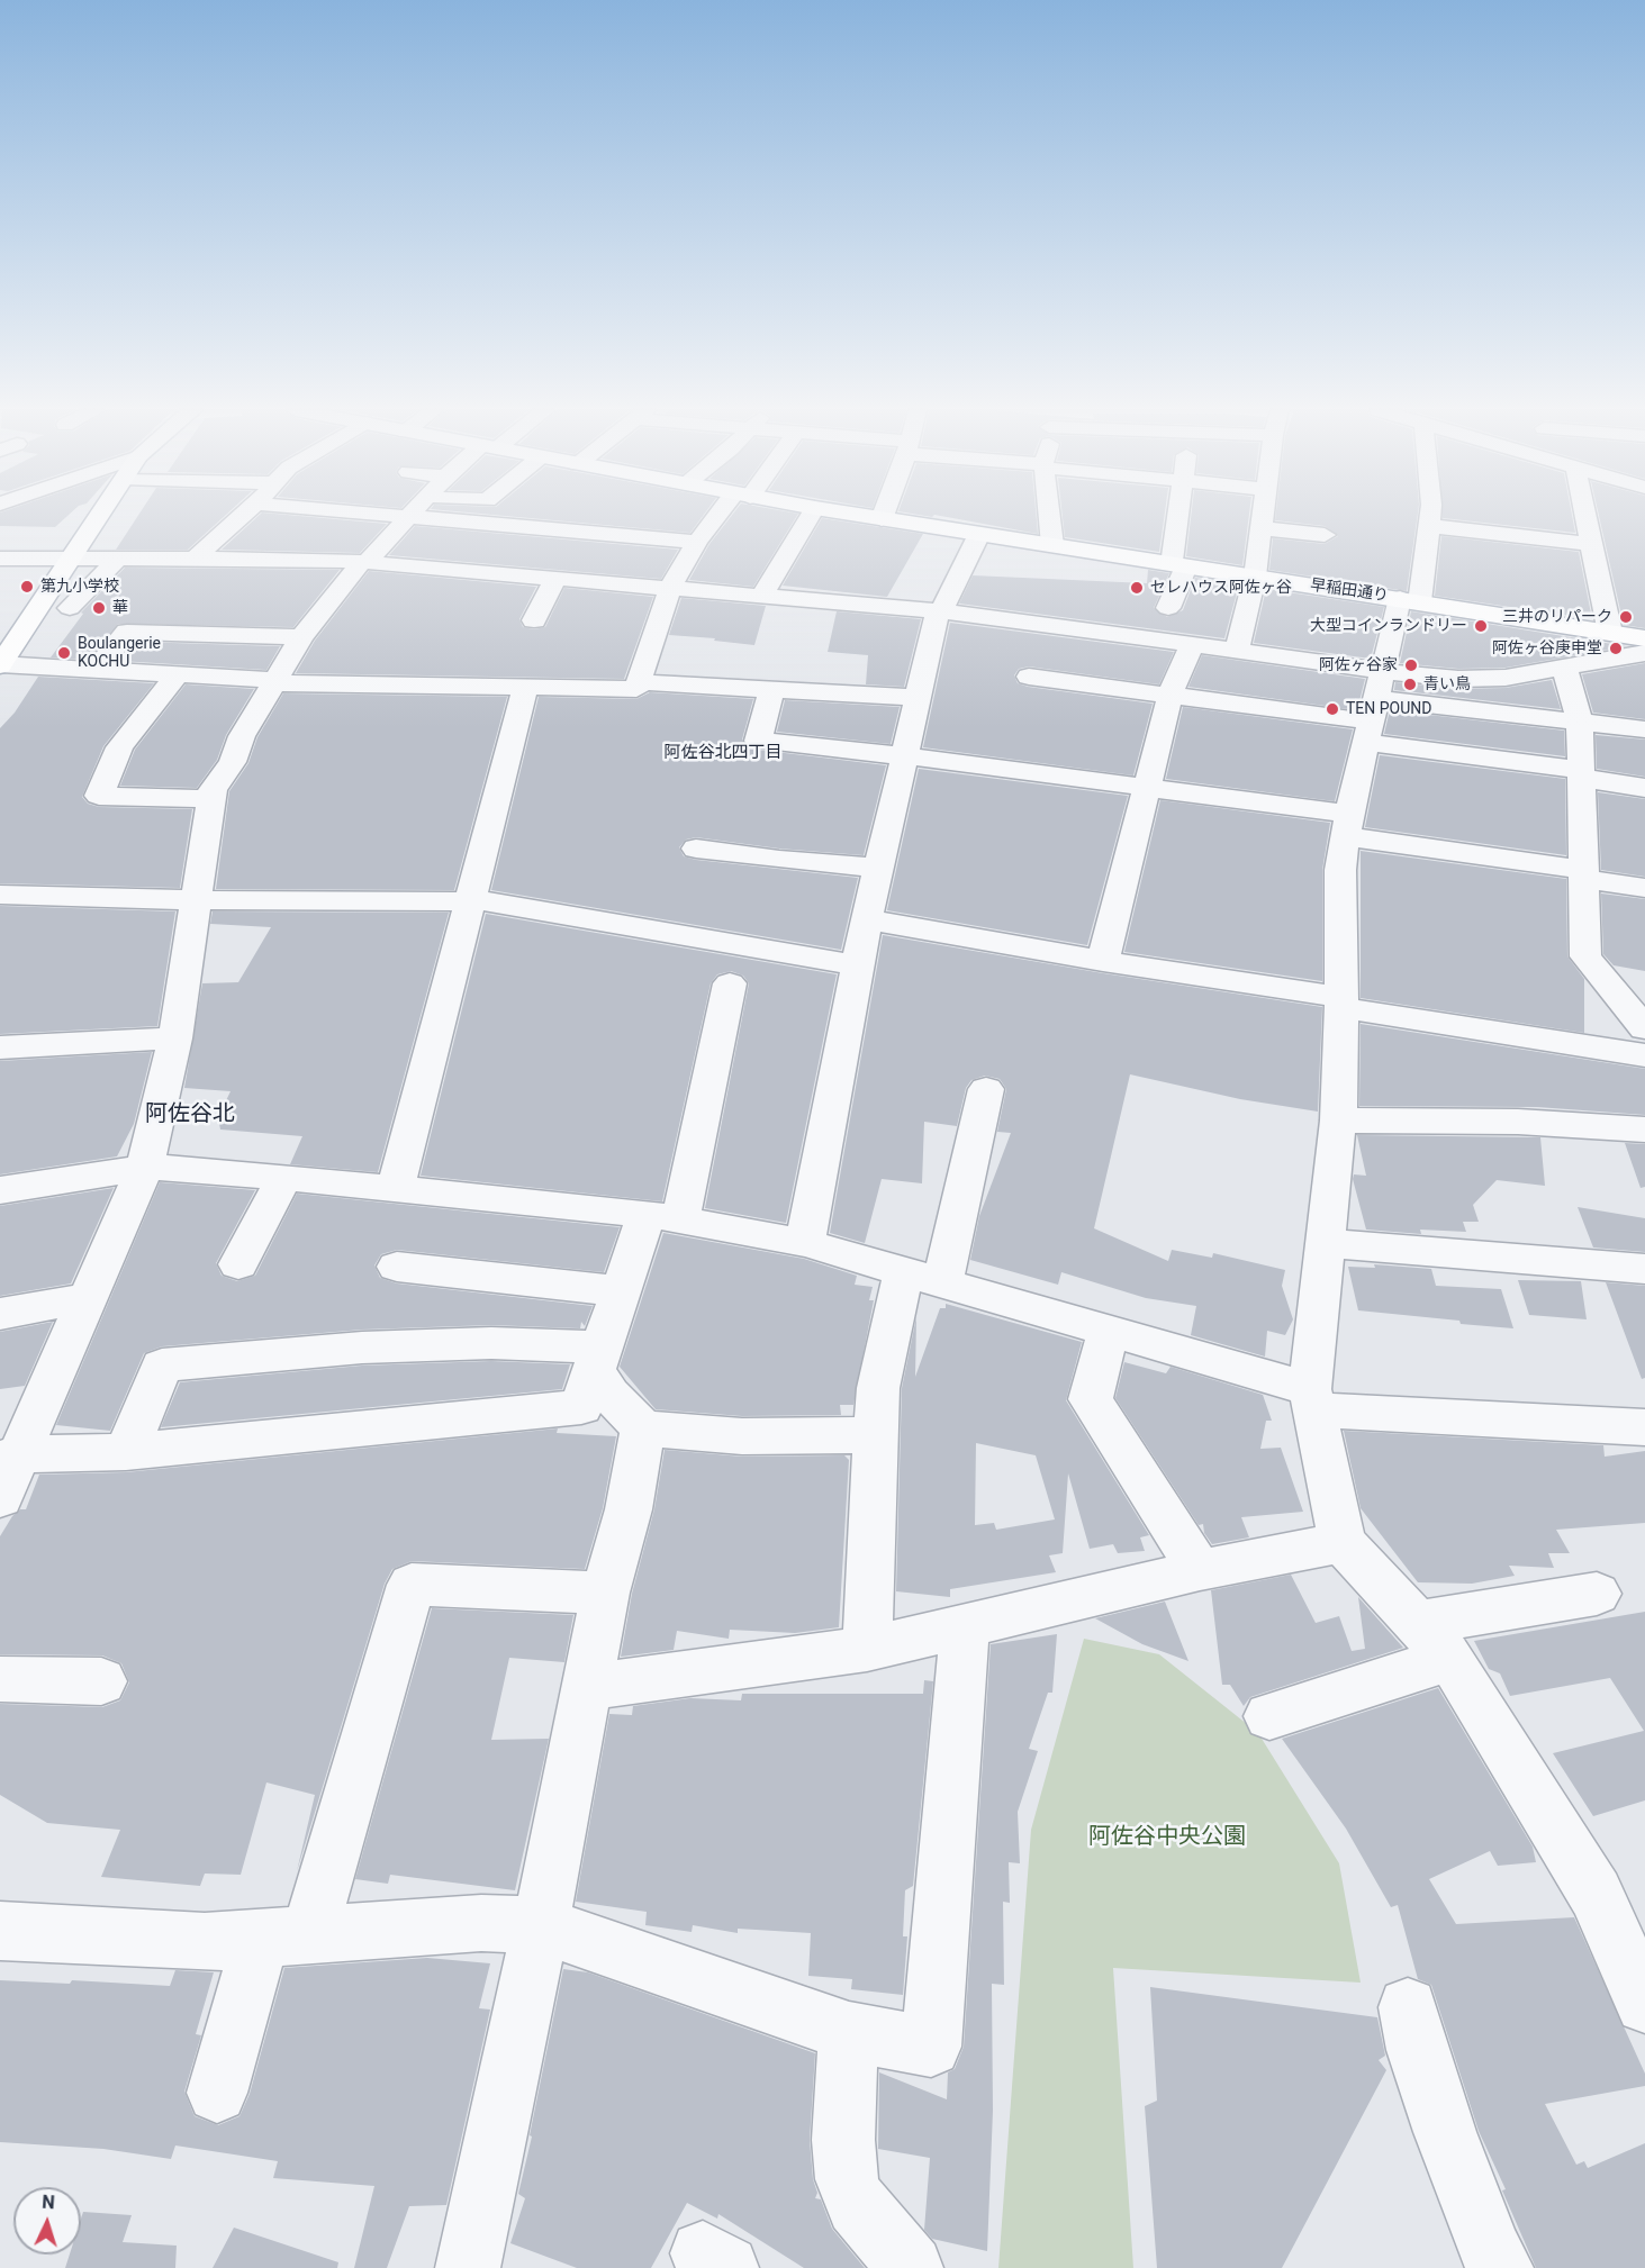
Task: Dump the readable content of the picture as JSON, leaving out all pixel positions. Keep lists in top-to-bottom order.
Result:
{
  "streets": {
    "main road": ["早稲田通り"]
  },
  "districts": ["阿佐谷北四丁目", "阿佐谷北"],
  "parks": ["阿佐谷中央公園"],
  "places": [
    "第九小学校",
    "セレハウス阿佐ヶ谷",
    "華",
    "三井のリパーク",
    "大型コインランドリー",
    "阿佐ヶ谷庚申堂",
    "Boulangerie KOCHU",
    "阿佐ヶ谷家",
    "青い鳥",
    "TEN POUND"
  ],
  "north": "top"
}
